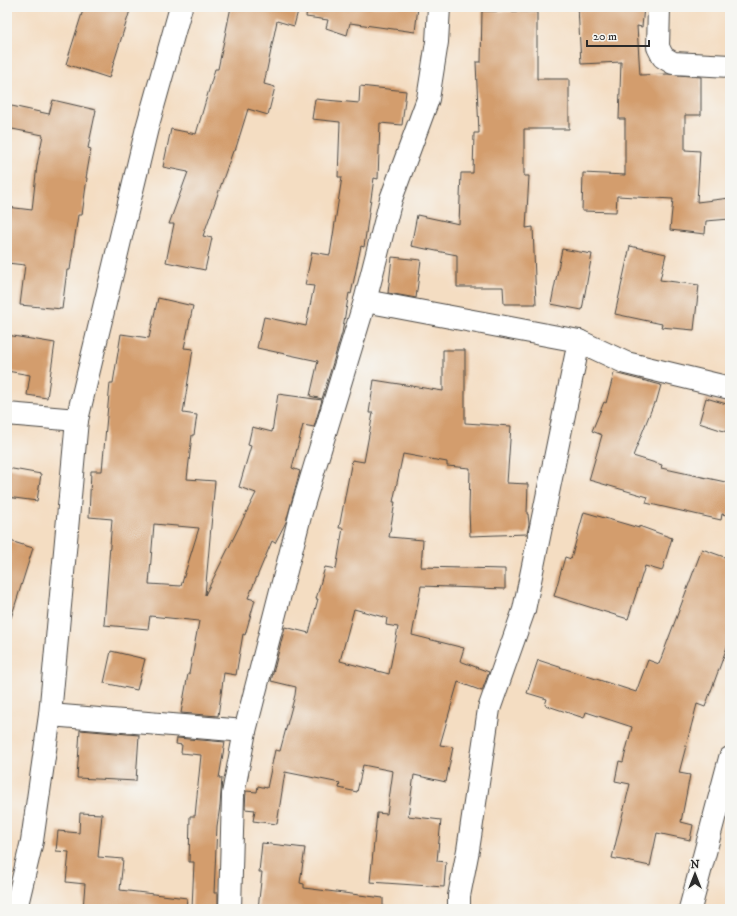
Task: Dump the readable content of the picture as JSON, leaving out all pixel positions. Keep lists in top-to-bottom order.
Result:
{
  "scale_bar": "20 m",
  "north": "top"
}
